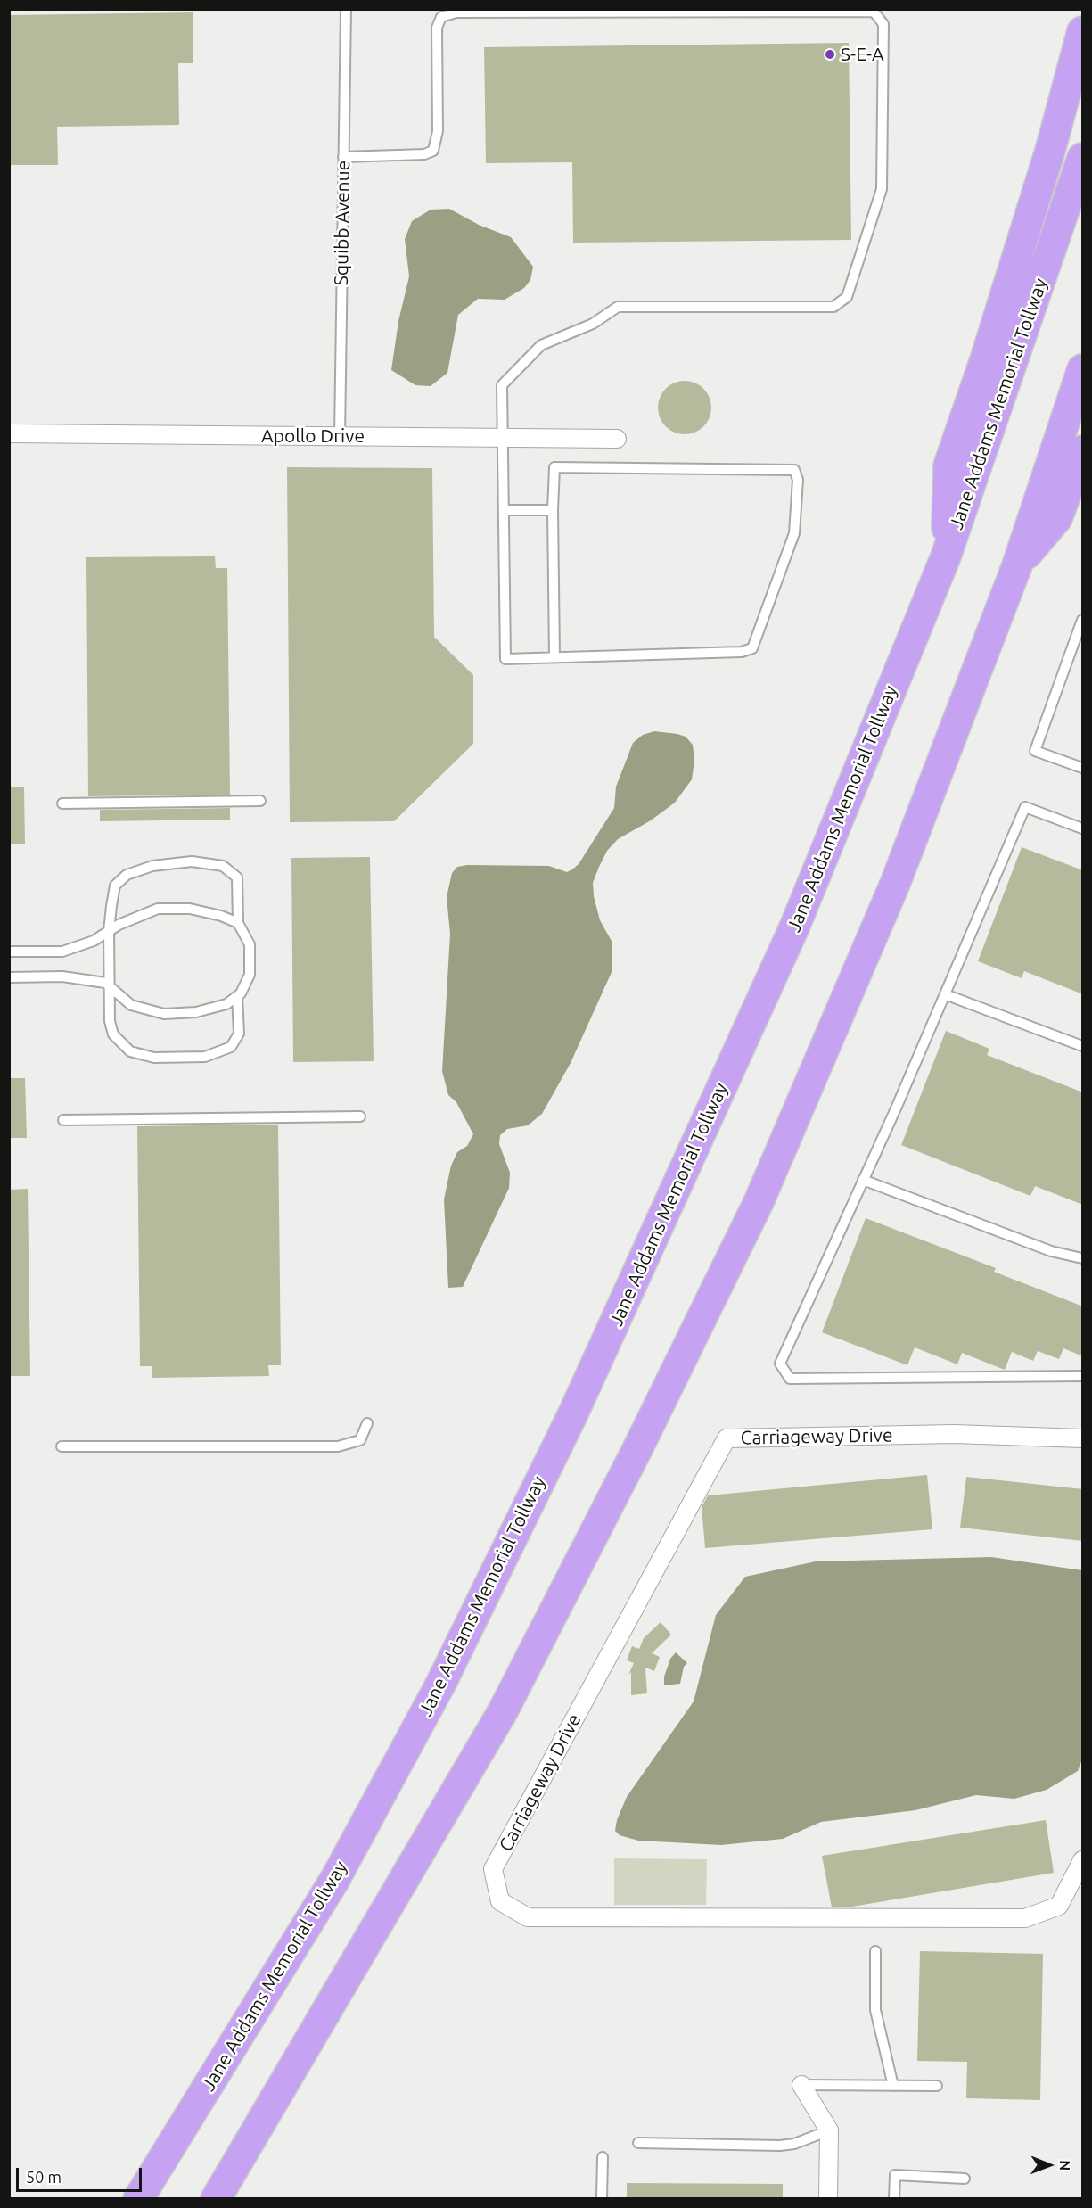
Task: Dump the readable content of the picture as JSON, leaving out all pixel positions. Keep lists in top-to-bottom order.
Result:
{
  "streets": {
    "highway": ["Jane Addams Memorial Tollway"],
    "street": ["Apollo Drive", "Carriageway Drive"],
    "lane": ["Squibb Avenue"]
  },
  "crossings": [
    ["Squibb Avenue", "Apollo Drive"]
  ],
  "places": ["S-E-A"],
  "scale_bar": "50 m",
  "north": "right"
}
